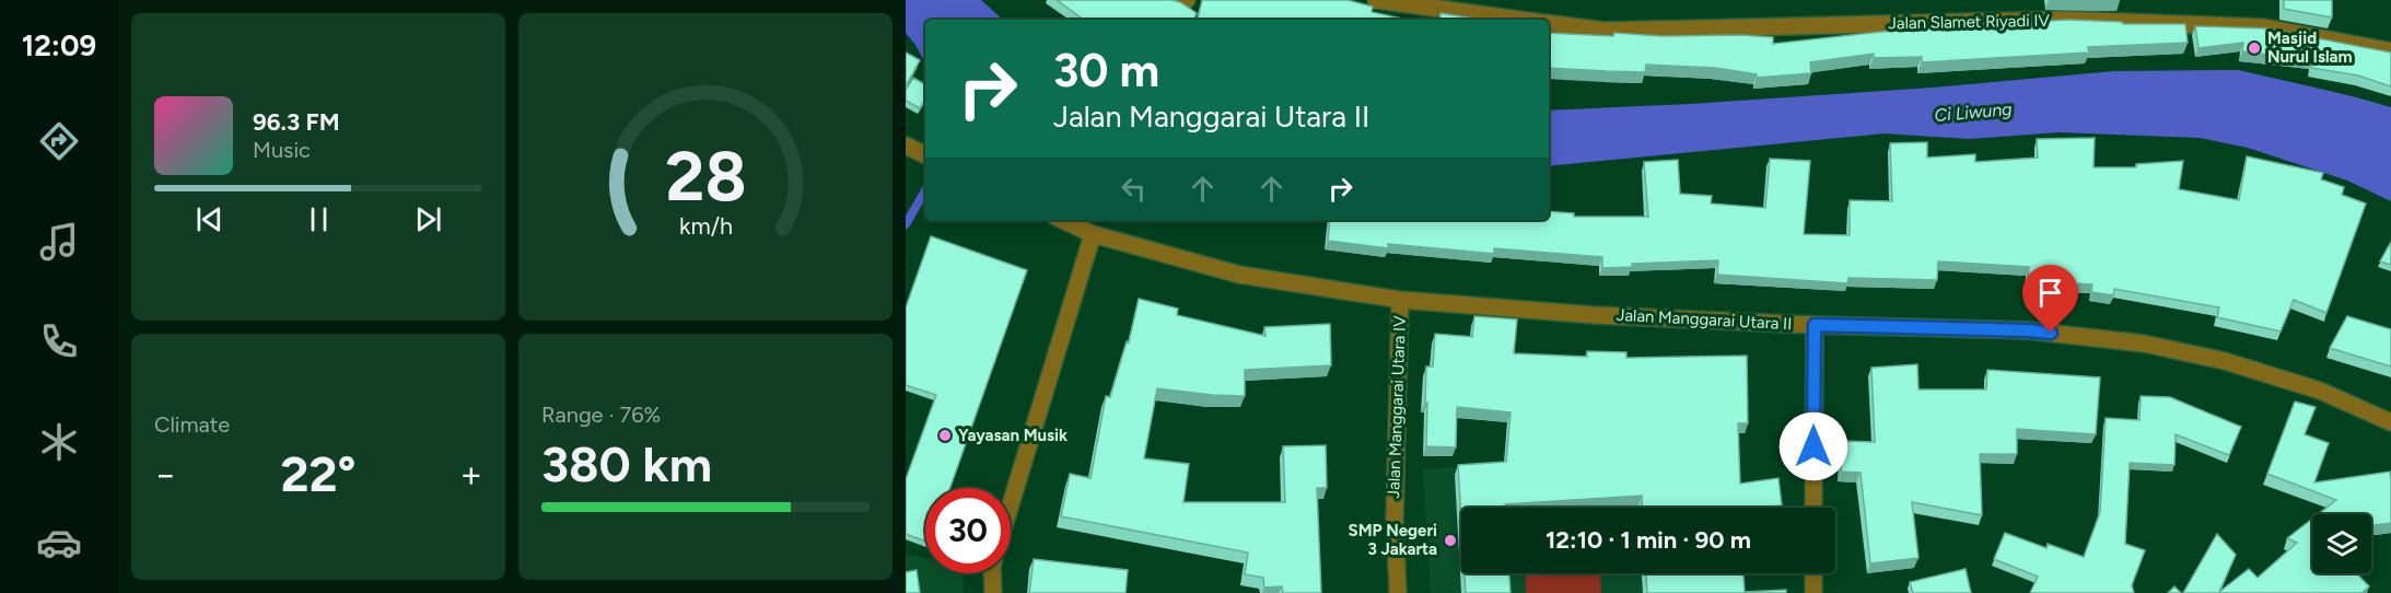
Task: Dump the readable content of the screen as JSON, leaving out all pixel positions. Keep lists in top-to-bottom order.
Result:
{
  "streets": {
    "street": ["Jalan Slamet Riyadi IV", "Jalan Manggarai Utara II", "Jalan Manggarai Utara IV"]
  },
  "crossings": [
    ["Jalan Manggarai Utara II", "Jalan Manggarai Utara IV"]
  ],
  "water": ["Ci Liwung"],
  "places": ["Masjid Nurul Islam", "Yayasan Musik", "SMP Negeri 3 Jakarta"],
  "page": {
    "tabs": "12:09",
    "turn": ["30 m", "Jalan Manggarai Utara II"],
    "song": ["96.3 FM", "Music"],
    "tile": [
      "Climate",
      ["Range · 76%", "380 km"]
    ],
    "heat": ["−", "22°", "+"],
    "limit": "30",
    "trip": "12:10 · 1 min · 90 m",
    "gauge": ["28", "km/h"]
  }
}
